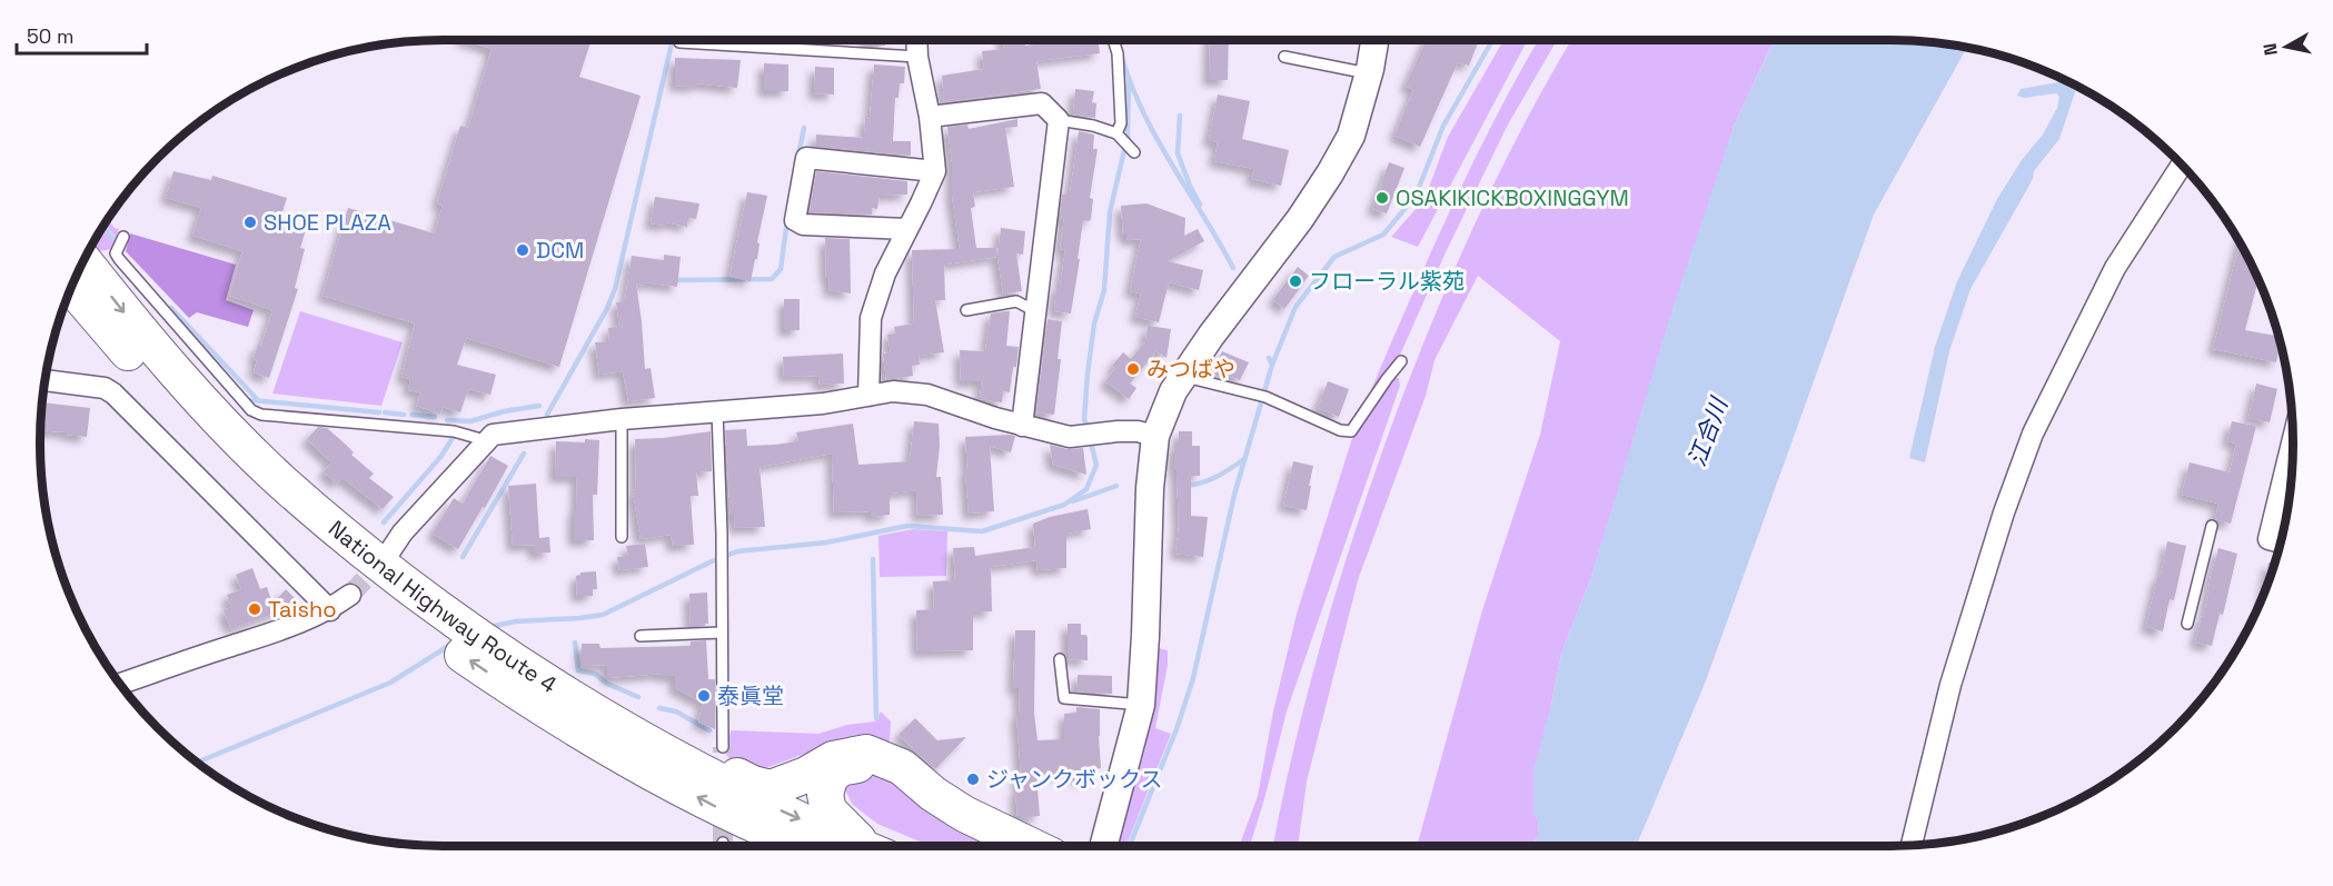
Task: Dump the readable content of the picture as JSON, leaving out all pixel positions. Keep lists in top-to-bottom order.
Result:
{
  "streets": {
    "highway": ["National Highway Route 4"]
  },
  "water": ["江合川"],
  "places": [
    "OSAKIKICKBOXINGGYM",
    "SHOE PLAZA",
    "DCM",
    "フローラル紫苑",
    "みつばや",
    "Taisho",
    "泰眞堂",
    "ジャンクボックス"
  ],
  "scale_bar": "50 m",
  "north": "left"
}
